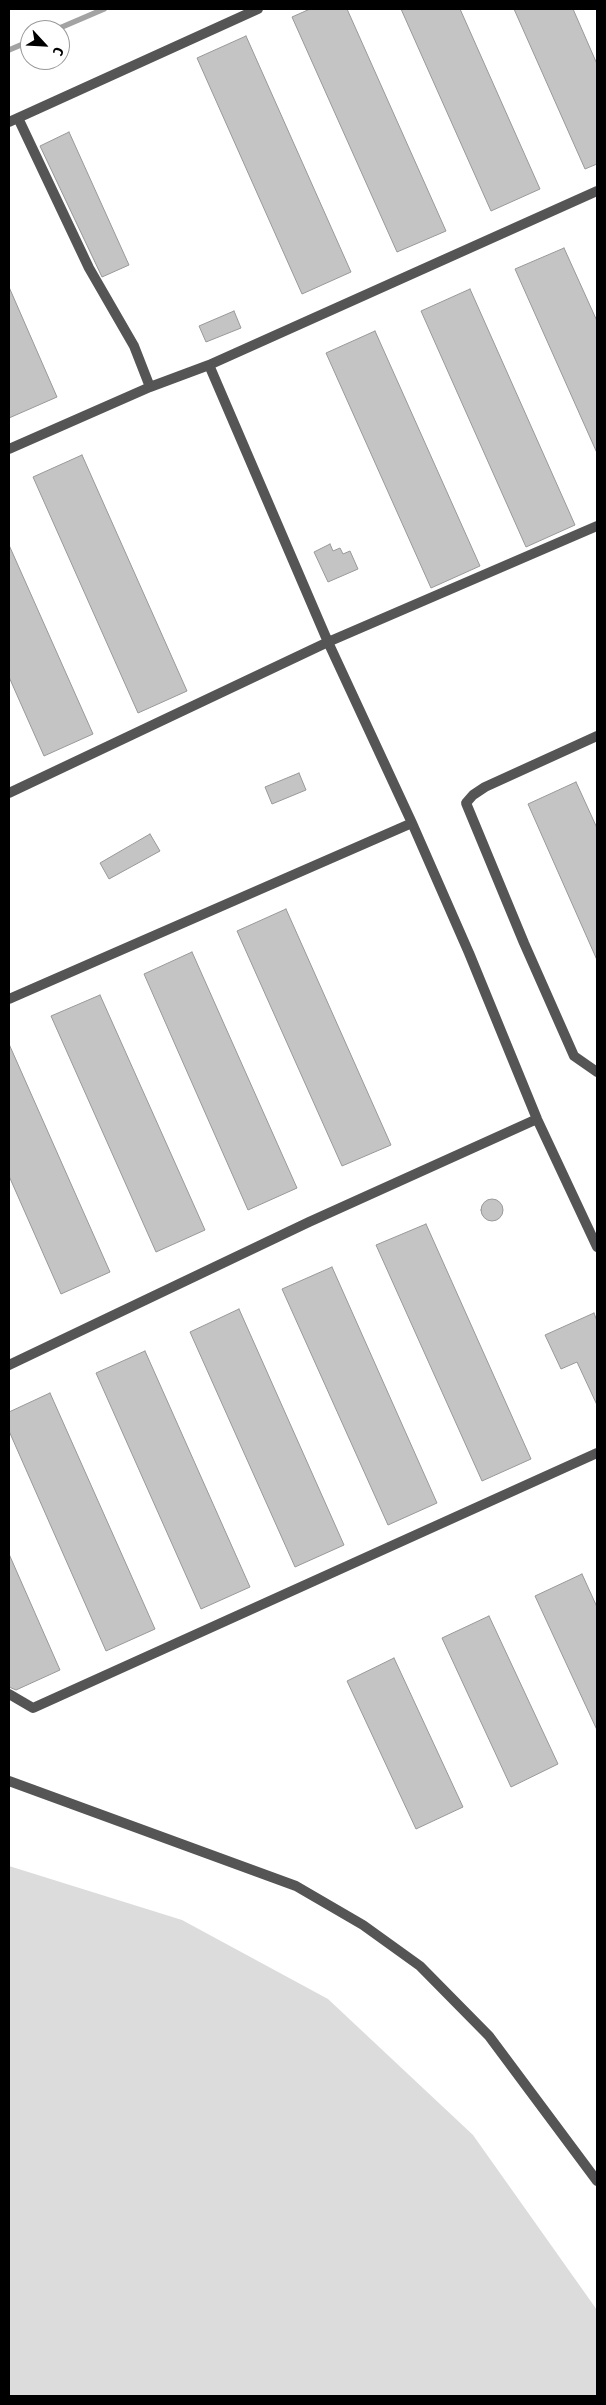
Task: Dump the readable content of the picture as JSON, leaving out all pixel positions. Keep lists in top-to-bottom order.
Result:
{
  "north": "bottom right"
}
